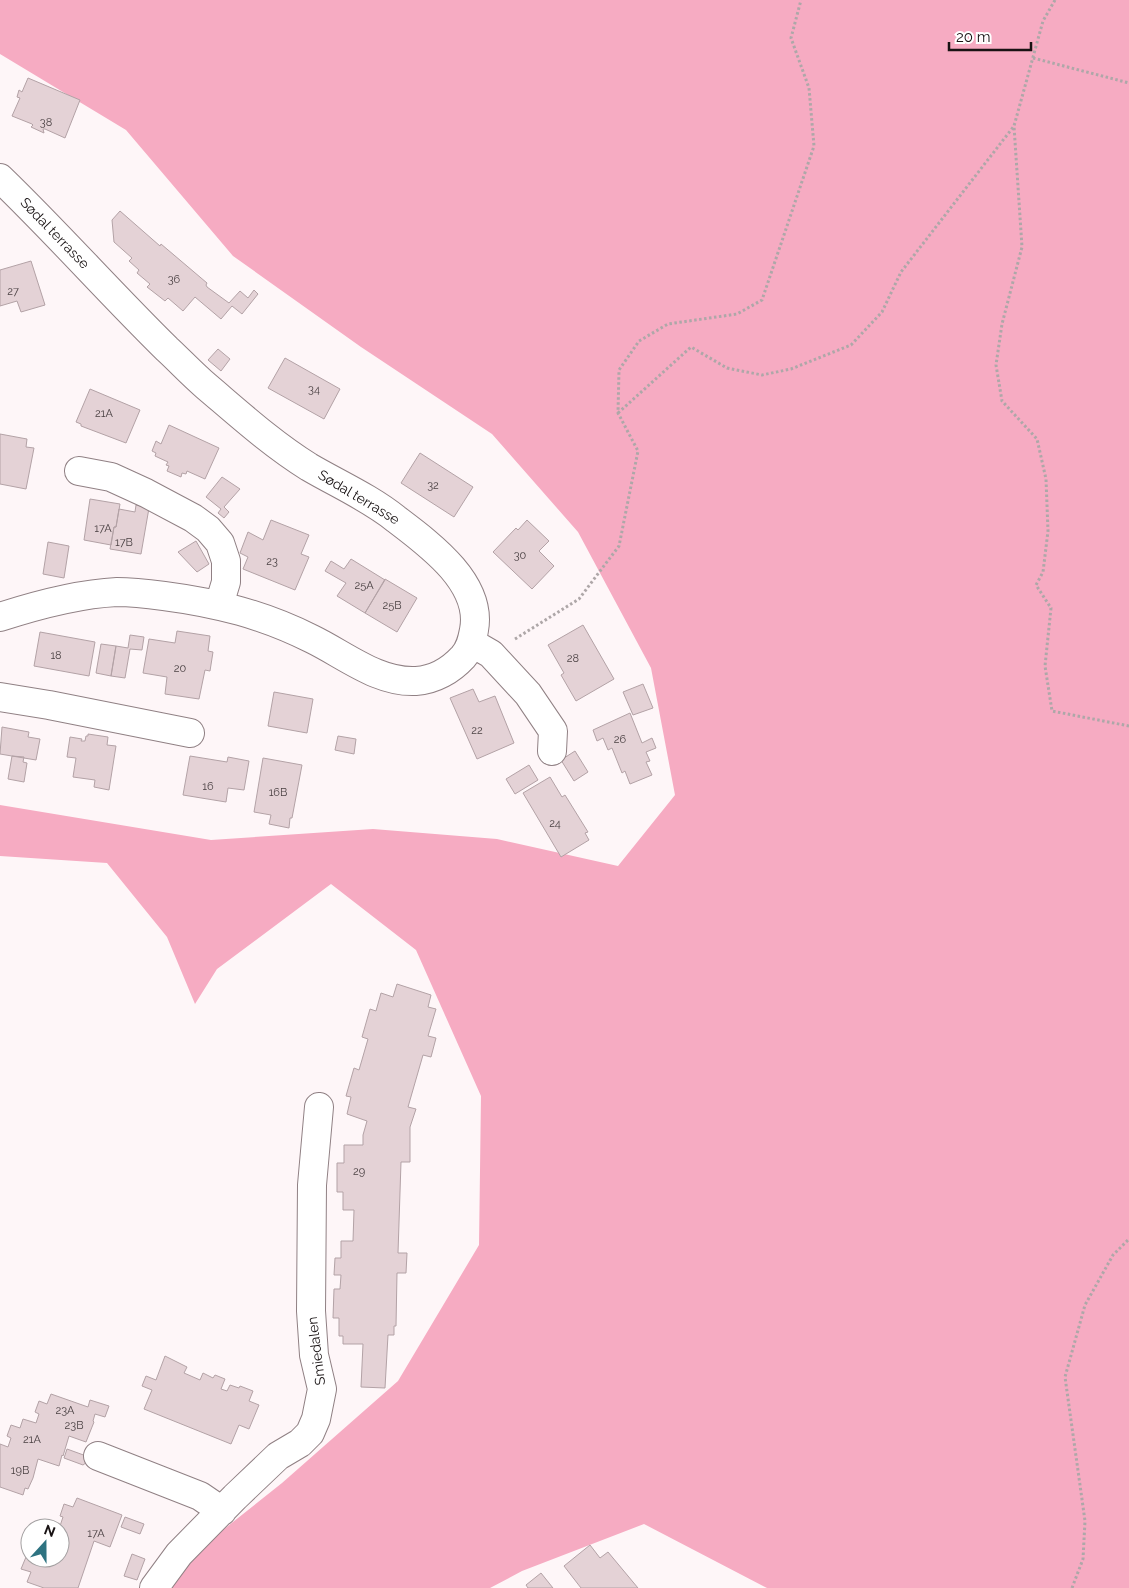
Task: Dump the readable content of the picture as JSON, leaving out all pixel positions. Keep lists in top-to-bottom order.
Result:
{
  "streets": {
    "street": ["Sødal terrasse", "Smiedalen"]
  },
  "house_numbers": [
    "38",
    "36",
    "27",
    "34",
    "21A",
    "32",
    "17A",
    "17B",
    "30",
    "23",
    "25A",
    "25B",
    "18",
    "28",
    "20",
    "22",
    "26",
    "16",
    "16B",
    "24",
    "29",
    "23A",
    "23B",
    "21A",
    "19B",
    "17A"
  ],
  "scale_bar": "20 m",
  "north": "top"
}
